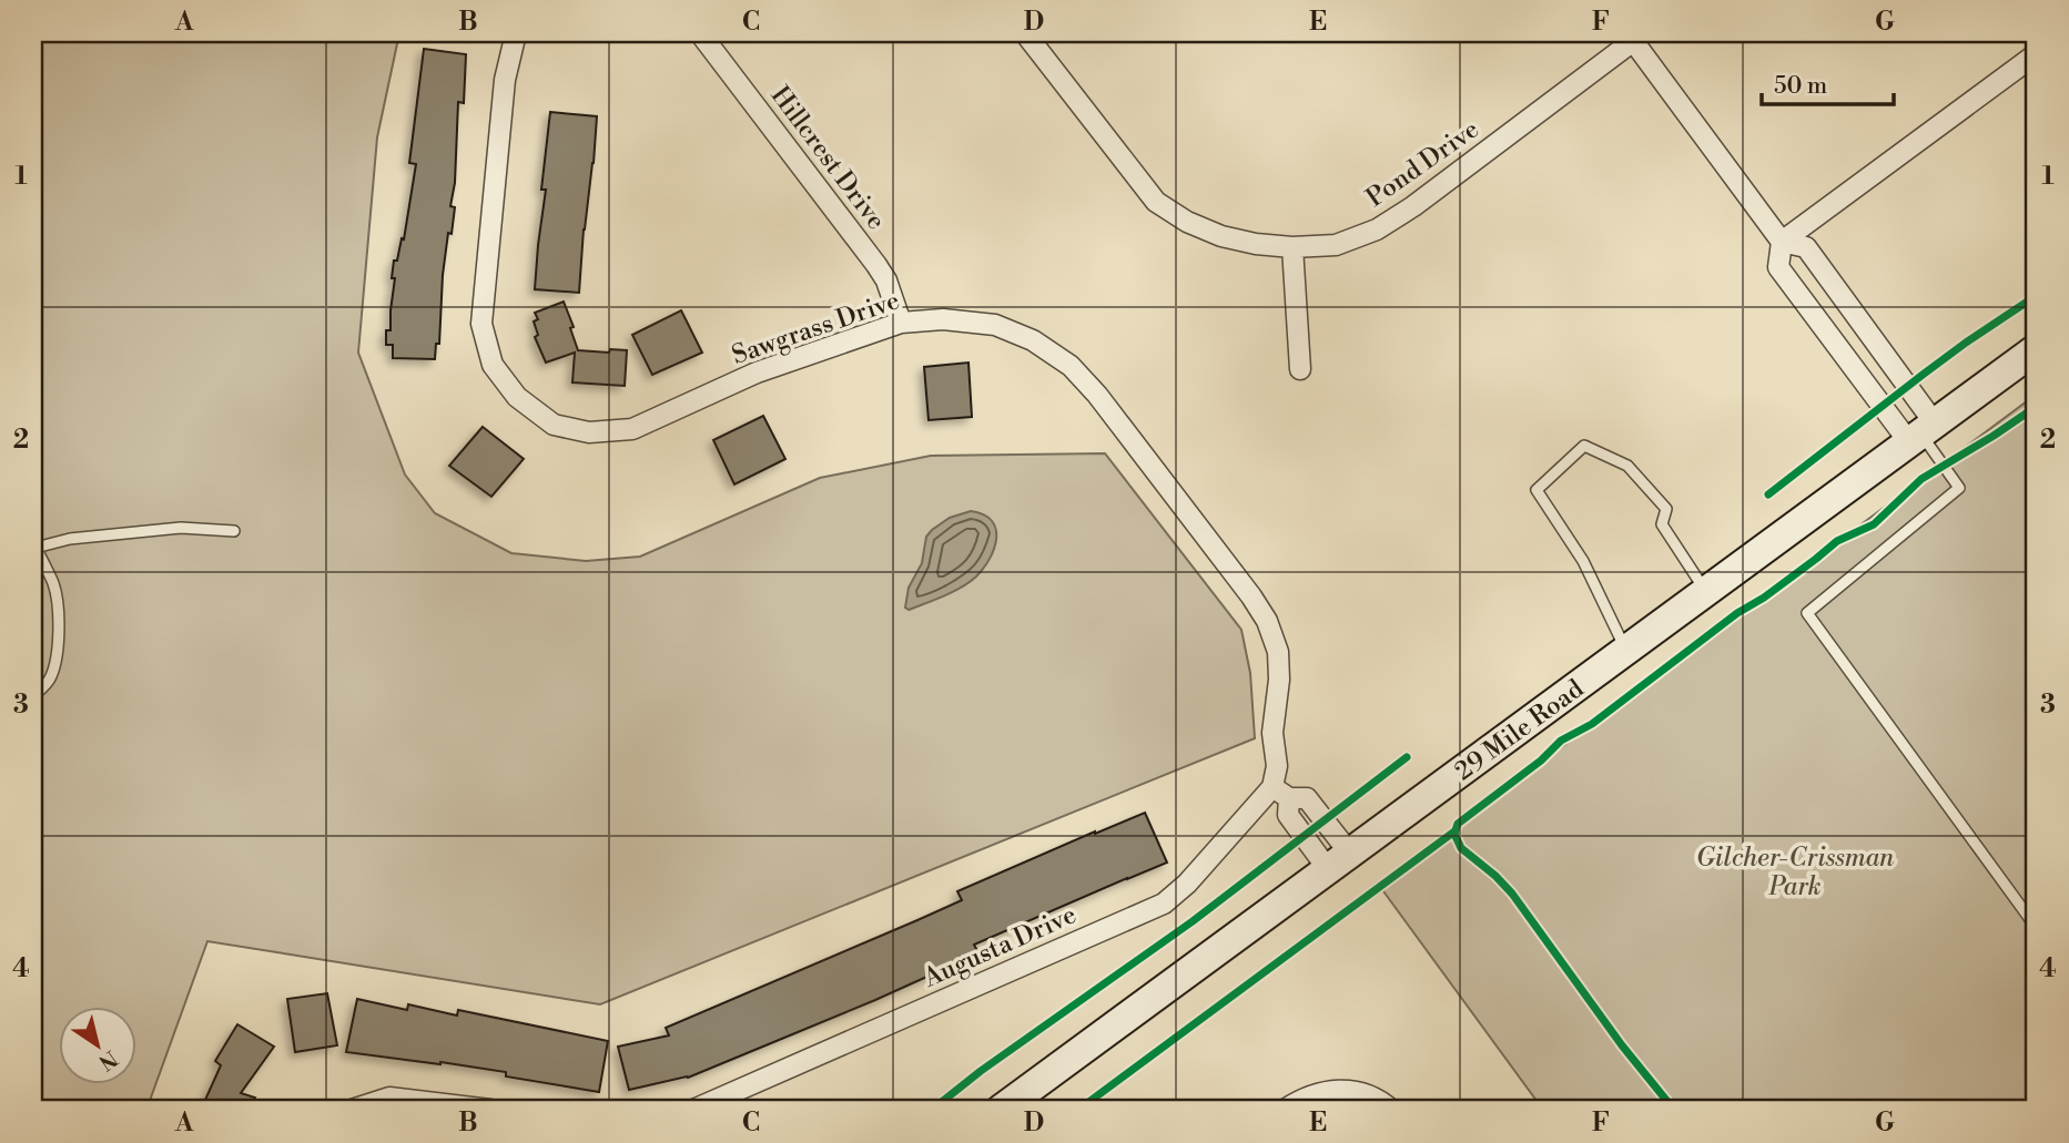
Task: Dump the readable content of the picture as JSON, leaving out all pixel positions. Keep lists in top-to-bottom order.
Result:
{
  "streets": {
    "street": [
      "Hillcrest Drive",
      "Pond Drive",
      "Sawgrass Drive",
      "29 Mile Road",
      "Augusta Drive"
    ]
  },
  "crossings": [
    ["Hillcrest Drive", "Sawgrass Drive"],
    ["Sawgrass Drive", "Augusta Drive"]
  ],
  "parks": ["Gilcher-Crissman Park"],
  "scale_bar": "50 m",
  "north": "bottom right",
  "grid": {
    "columns": [
      "A",
      "B",
      "C",
      "D",
      "E",
      "F",
      "G"
    ],
    "rows": [
      "1",
      "2",
      "3",
      "4"
    ]
  }
}
